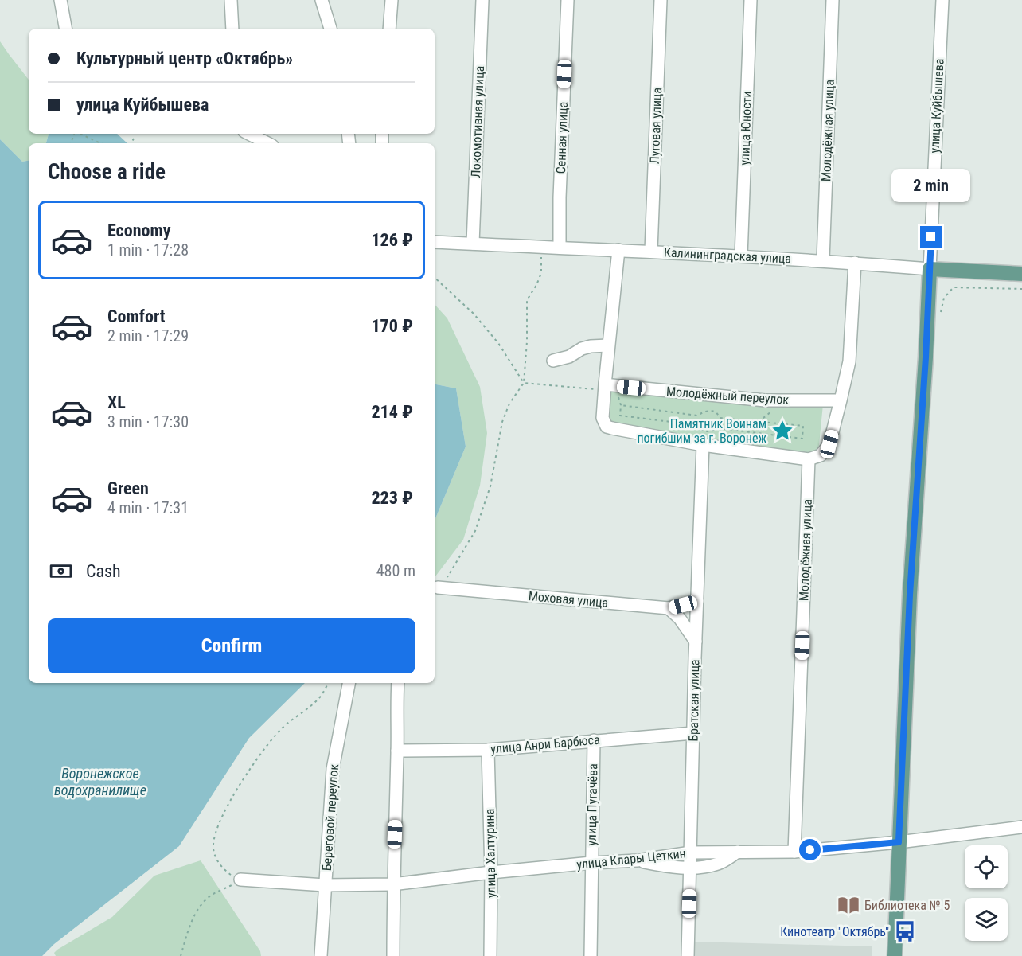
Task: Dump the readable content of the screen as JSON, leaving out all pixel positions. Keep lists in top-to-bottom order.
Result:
{
  "streets": {
    "main road": ["улица Куйбышева", "Калининградская улица"],
    "street": [
      "Локомотивная улица",
      "Луговая улица",
      "улица Юности",
      "Молодёжная улица",
      "Сенная улица",
      "Молодёжный переулок",
      "Моховая улица",
      "Братская улица",
      "улица Анри Барбюса",
      "улица Пугачёва",
      "Береговой переулок",
      "улица Халтурина",
      "улица Клары Цеткин"
    ]
  },
  "crossings": [
    ["улица Куйбышева", "Калининградская улица"],
    ["улица Куйбышева", "улица Клары Цеткин"],
    ["Локомотивная улица", "Калининградская улица"],
    ["Луговая улица", "Калининградская улица"],
    ["улица Юности", "Калининградская улица"],
    ["Молодёжная улица", "Калининградская улица"],
    ["Молодёжная улица", "улица Клары Цеткин"],
    ["Сенная улица", "Калининградская улица"],
    ["Моховая улица", "Братская улица"],
    ["Братская улица", "улица Анри Барбюса"],
    ["Братская улица", "улица Клары Цеткин"],
    ["улица Анри Барбюса", "улица Пугачёва"],
    ["улица Анри Барбюса", "улица Халтурина"],
    ["улица Пугачёва", "улица Клары Цеткин"],
    ["Береговой переулок", "улица Клары Цеткин"],
    ["улица Халтурина", "улица Клары Цеткин"]
  ],
  "water": ["Воронежское водохранилище"],
  "places": {
    "place": ["Памятник Воинам погибшим за г. Воронеж"],
    "library": ["Библиотека № 5"],
    "bus stop": ["Кинотеатр \"Октябрь\""]
  },
  "page": {
    "banner": ["Культурный центр «Октябрь»", "улица Куйбышева"],
    "heading": "Choose a ride",
    "bubble": "2 min",
    "list": [
      {
        "name": "Economy",
        "note": "1 min · 17:28",
        "value": "126 ₽"
      },
      {
        "name": "Comfort",
        "note": "2 min · 17:29",
        "value": "170 ₽"
      },
      {
        "name": "XL",
        "note": "3 min · 17:30",
        "value": "214 ₽"
      },
      {
        "name": "Green",
        "note": "4 min · 17:31",
        "value": "223 ₽"
      }
    ],
    "pay": ["Cash", "480 m"],
    "buttons": "Confirm"
  }
}
